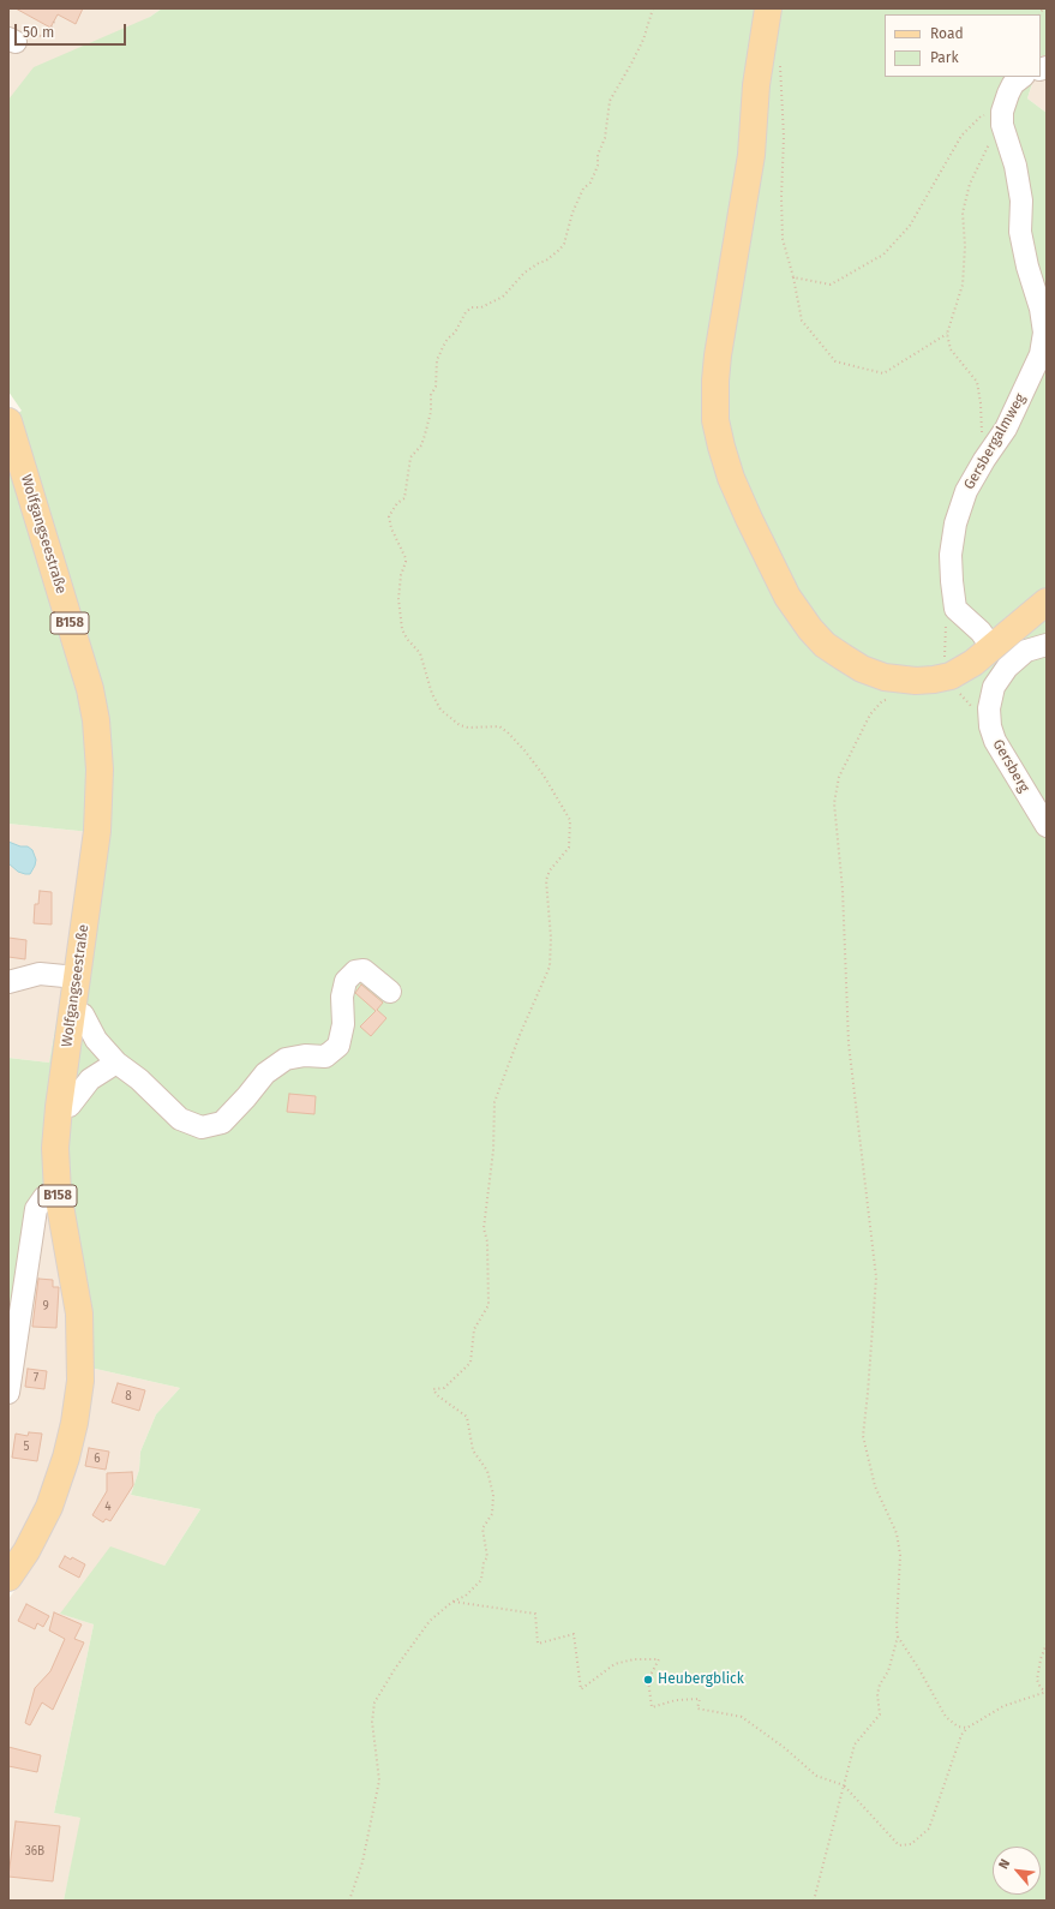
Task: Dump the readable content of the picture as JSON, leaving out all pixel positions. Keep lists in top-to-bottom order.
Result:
{
  "streets": {
    "main road": ["Wolfgangseestraße", "B158"],
    "street": ["Gersbergalmweg", "Gersberg"]
  },
  "places": ["Heubergblick"],
  "house_numbers": [
    "9",
    "7",
    "8",
    "5",
    "6",
    "4",
    "36B"
  ],
  "legend": ["Road", "Park"],
  "scale_bar": "50 m",
  "north": "top left"
}
